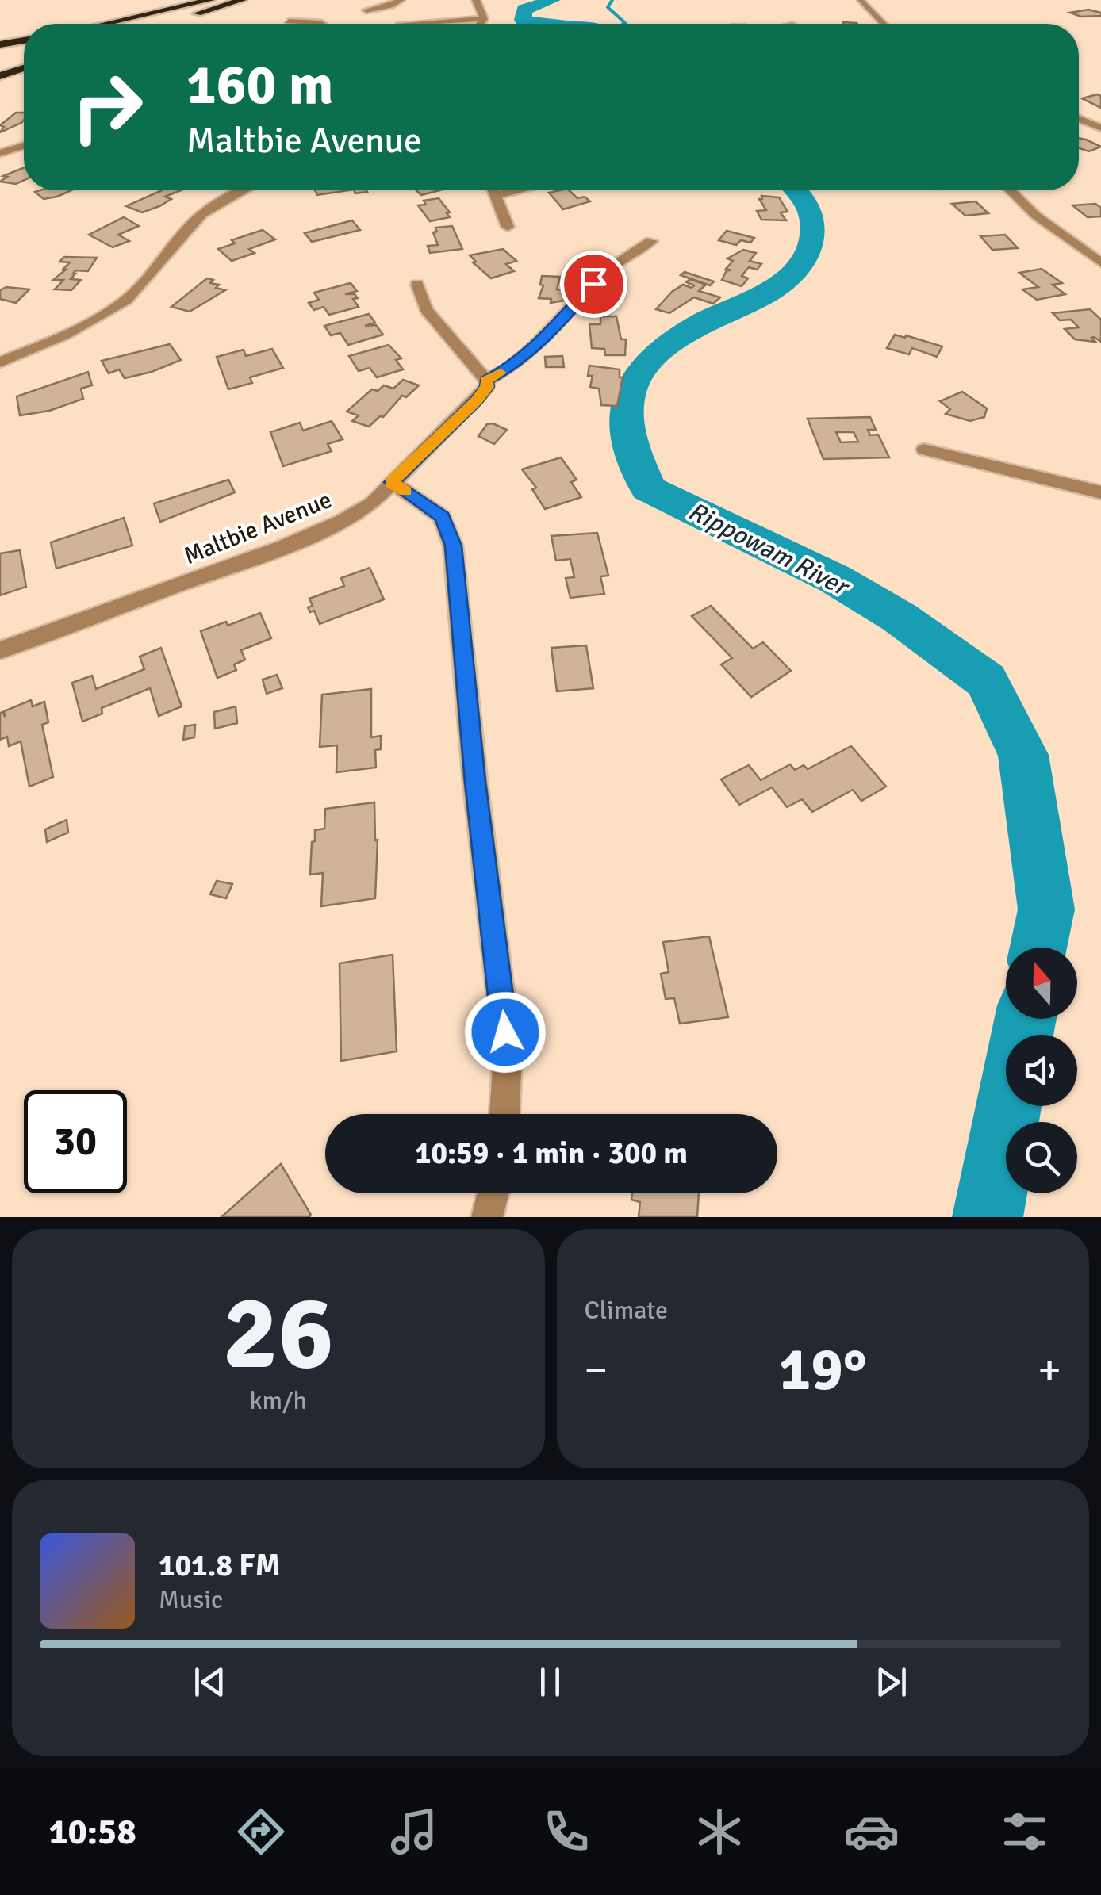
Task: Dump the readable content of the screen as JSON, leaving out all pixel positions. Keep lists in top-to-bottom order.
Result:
{
  "streets": {
    "street": ["Maltbie Avenue"]
  },
  "water": ["Rippowam River"],
  "north": "top",
  "page": {
    "turn": ["160 m", "Maltbie Avenue"],
    "limit": "30",
    "trip": "10:59 · 1 min · 300 m",
    "tile": [
      ["26", "km/h"],
      "Climate"
    ],
    "heat": ["−", "19°", "+"],
    "song": ["101.8 FM", "Music"],
    "tabs": "10:58"
  }
}
